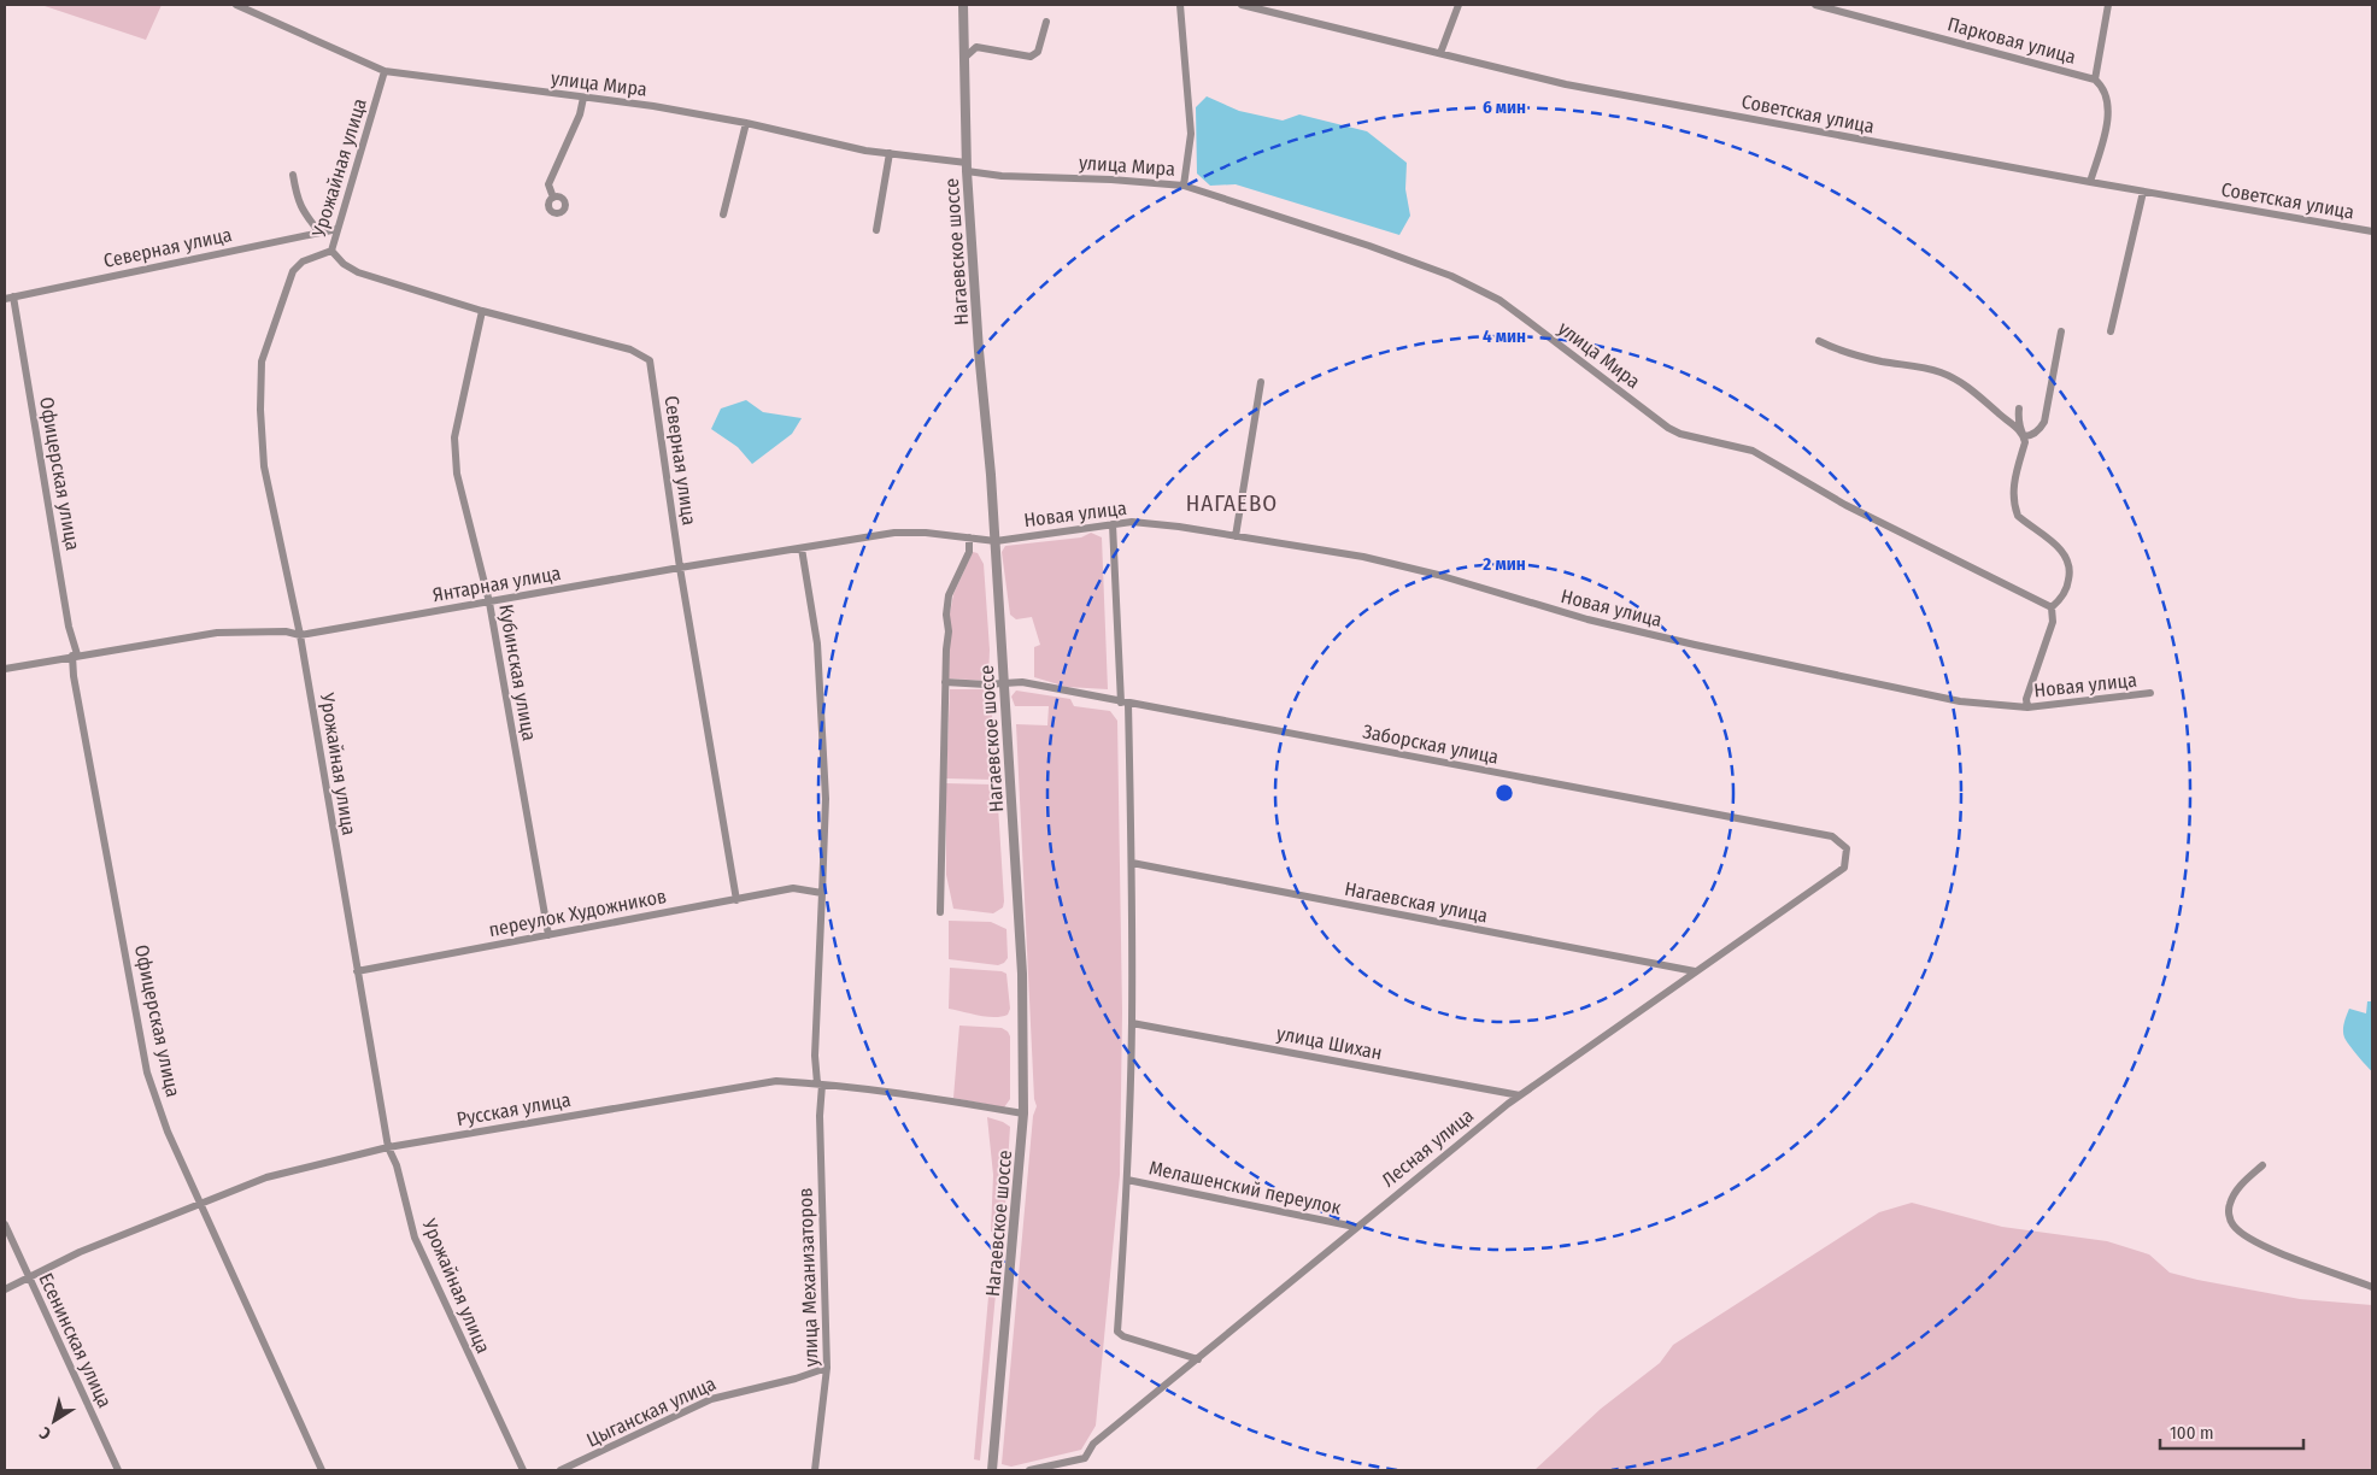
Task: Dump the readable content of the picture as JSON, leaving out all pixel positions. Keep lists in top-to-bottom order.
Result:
{
  "streets": {
    "street": [
      "Парковая улица",
      "улица Мира",
      "Советская улица",
      "Урожайная улица",
      "Северная улица",
      "Нагаевское шоссе",
      "Офицерская улица",
      "Новая улица",
      "Янтарная улица",
      "Кубинская улица",
      "Заборская улица",
      "Нагаевская улица",
      "переулок Художников",
      "улица Шихан",
      "Русская улица",
      "Лесная улица",
      "Мелашенский переулок",
      "улица Механизаторов",
      "Есенинская улица",
      "Цыганская улица"
    ]
  },
  "crossings": [
    ["улица Мира", "Урожайная улица"],
    ["улица Мира", "Нагаевское шоссе"],
    ["Урожайная улица", "Северная улица"],
    ["Урожайная улица", "Янтарная улица"],
    ["Урожайная улица", "переулок Художников"],
    ["Урожайная улица", "Русская улица"],
    ["Северная улица", "Офицерская улица"],
    ["Северная улица", "Янтарная улица"],
    ["Северная улица", "Кубинская улица"],
    ["Северная улица", "переулок Художников"],
    ["Нагаевское шоссе", "Новая улица"],
    ["Нагаевское шоссе", "Янтарная улица"],
    ["Нагаевское шоссе", "Заборская улица"],
    ["Нагаевское шоссе", "Русская улица"],
    ["Офицерская улица", "Янтарная улица"],
    ["Офицерская улица", "Русская улица"],
    ["Новая улица", "Янтарная улица"],
    ["Янтарная улица", "Кубинская улица"],
    ["Янтарная улица", "улица Механизаторов"],
    ["Кубинская улица", "переулок Художников"],
    ["Заборская улица", "Лесная улица"],
    ["Нагаевская улица", "Лесная улица"],
    ["переулок Художников", "улица Механизаторов"],
    ["улица Шихан", "Лесная улица"],
    ["Русская улица", "улица Механизаторов"],
    ["Русская улица", "Есенинская улица"],
    ["Лесная улица", "Мелашенский переулок"],
    ["улица Механизаторов", "Цыганская улица"]
  ],
  "districts": ["НАГАЕВО"],
  "scale_bar": "100 m",
  "north": "bottom left",
  "rings": ["6 мин", "4 мин", "2 мин"]
}
